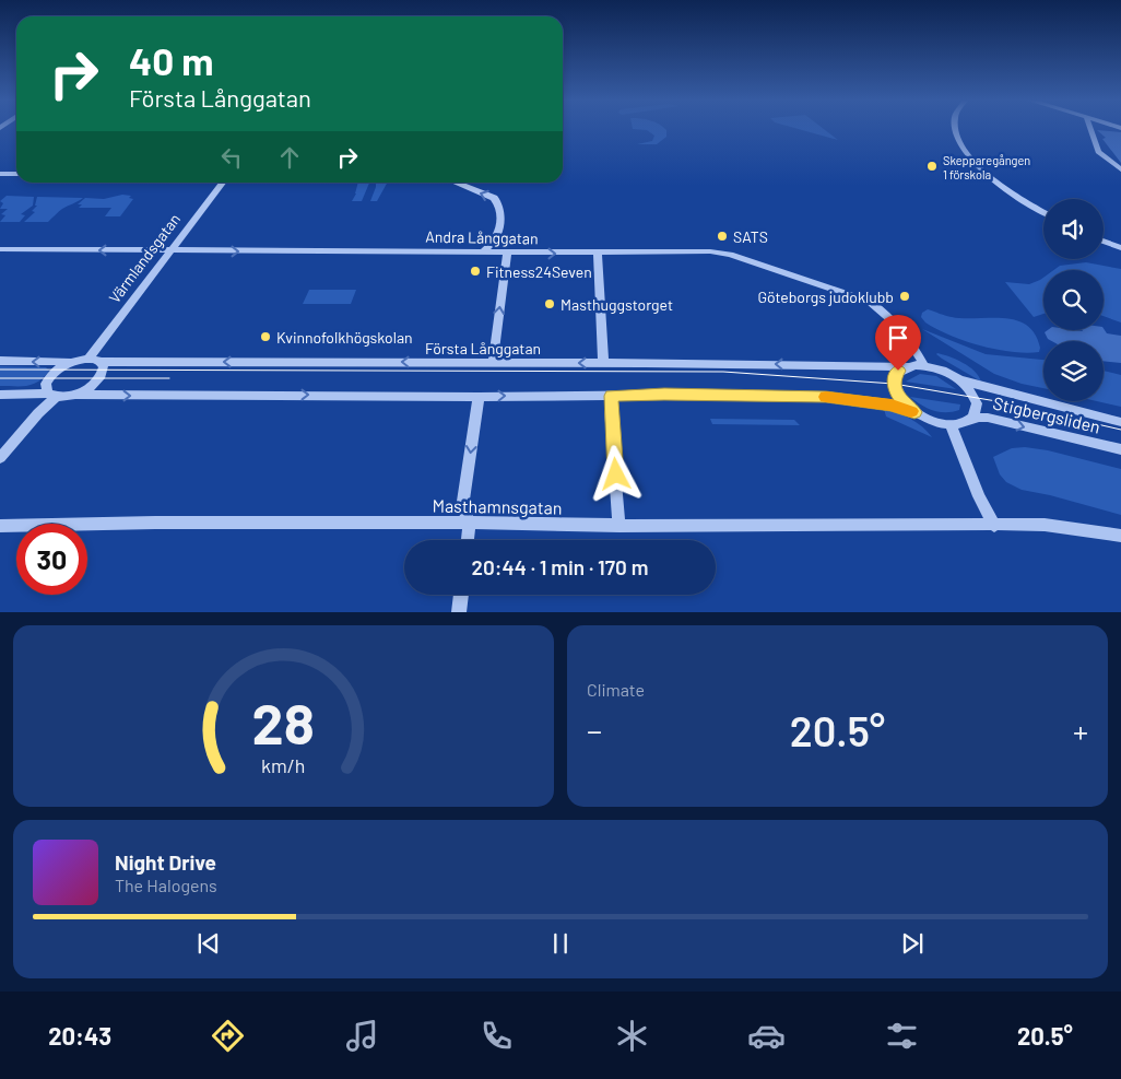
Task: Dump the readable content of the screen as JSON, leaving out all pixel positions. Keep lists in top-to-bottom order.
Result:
{
  "streets": {
    "street": [
      "Andra Långgatan",
      "Värmlandsgatan",
      "Första Långgatan",
      "Stigbergsliden",
      "Masthamnsgatan"
    ]
  },
  "crossings": [
    ["Andra Långgatan", "Värmlandsgatan"],
    ["Andra Långgatan", "Stigbergsliden"],
    ["Värmlandsgatan", "Första Långgatan"],
    ["Första Långgatan", "Stigbergsliden"]
  ],
  "places": [
    "Skepparegången 1 förskola",
    "SATS",
    "Fitness24Seven",
    "Göteborgs judoklubb",
    "Masthuggstorget",
    "Kvinnofolkhögskolan"
  ],
  "page": {
    "turn": ["40 m", "Första Långgatan"],
    "limit": "30",
    "trip": "20:44 · 1 min · 170 m",
    "tile": "Climate",
    "heat": ["−", "20.5°", "+"],
    "song": ["Night Drive", "The Halogens"],
    "tabs": ["20:43", "20.5°"],
    "gauge": ["28", "km/h"]
  }
}
